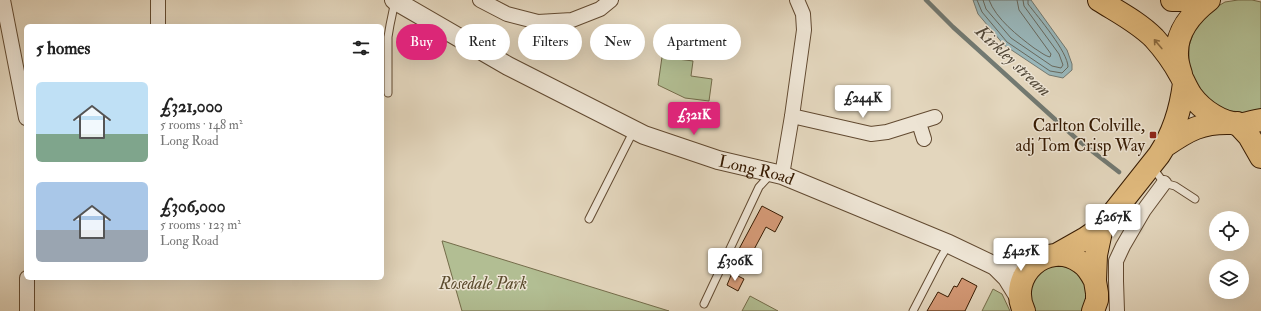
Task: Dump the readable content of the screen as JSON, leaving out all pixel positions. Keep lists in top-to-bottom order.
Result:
{
  "streets": {
    "street": ["Long Road"]
  },
  "water": ["Kirkley stream"],
  "parks": ["Rosedale Park"],
  "places": {
    "transit": ["Carlton Colville, adj Tom Crisp Way"]
  },
  "page": {
    "chip": [
      "Buy",
      "Rent",
      "Filters",
      "New",
      "Apartment"
    ],
    "heading": "5 homes",
    "list": [
      {
        "name": "£321,000",
        "note": "5 rooms · 148 m² · Long Road"
      },
      {
        "name": "£306,000",
        "note": "5 rooms · 123 m² · Long Road"
      }
    ],
    "price": [
      "£244K",
      "£321K",
      "£267K",
      "£425K",
      "£306K"
    ]
  }
}
